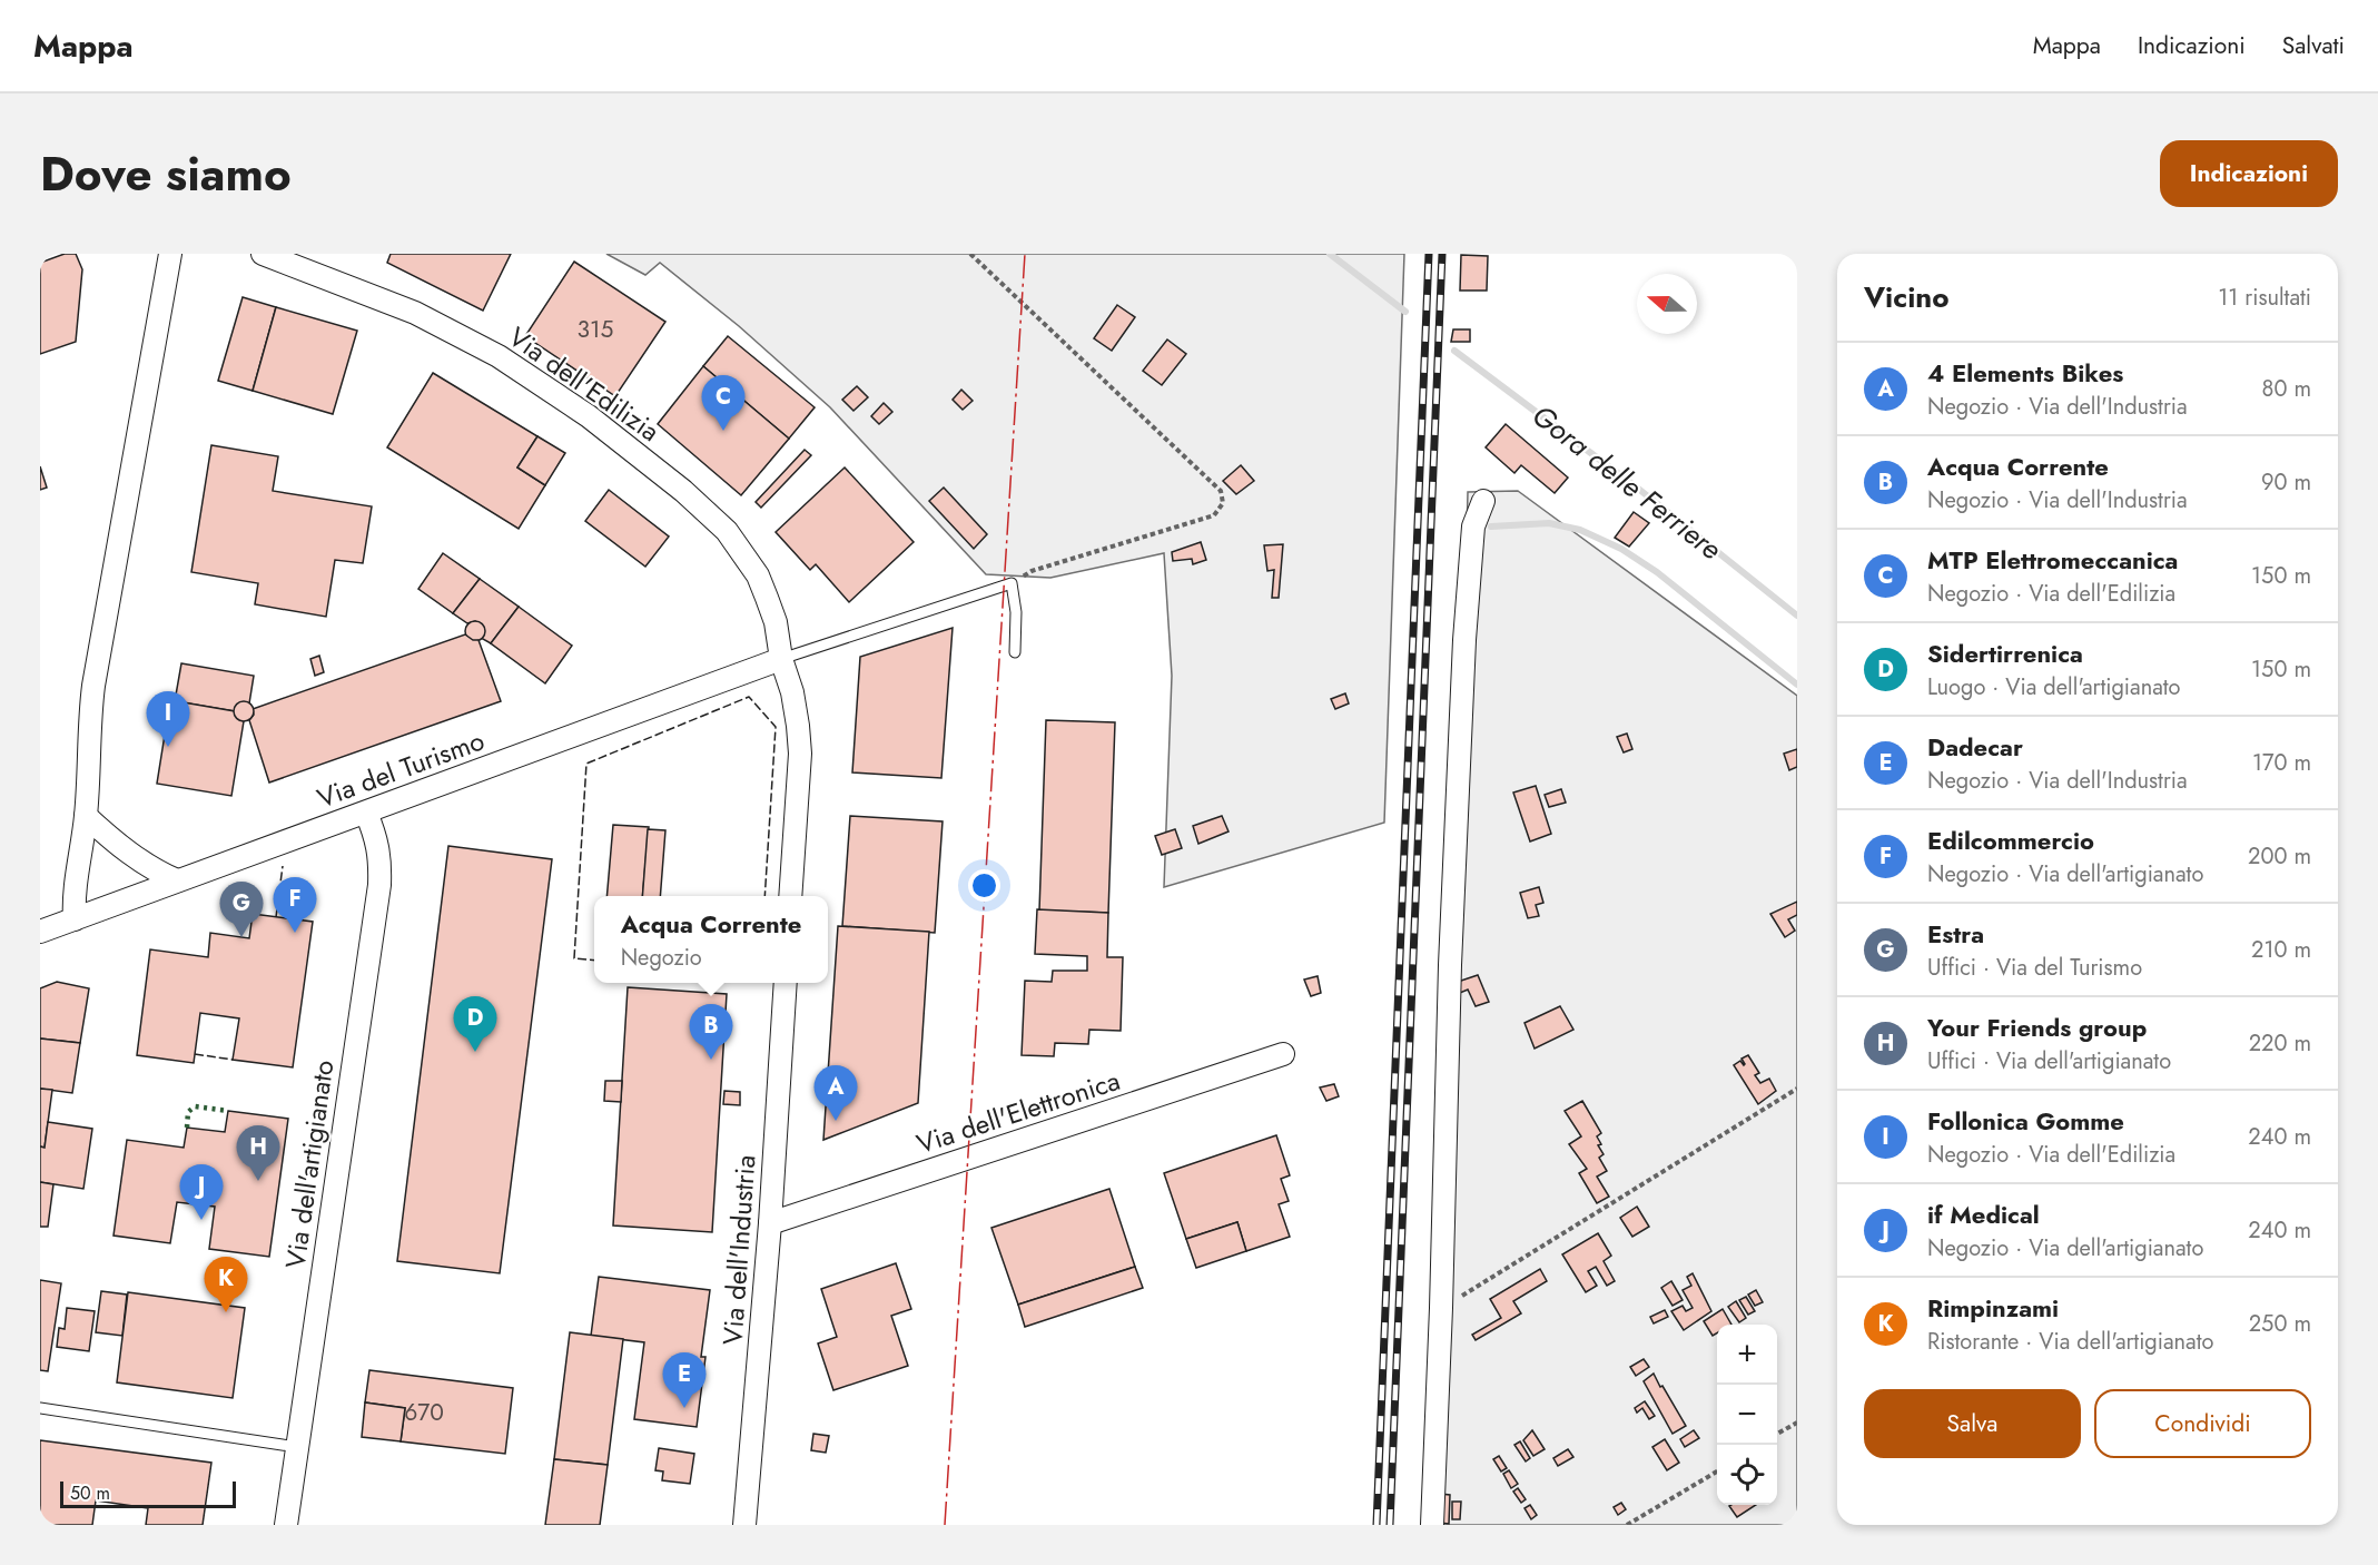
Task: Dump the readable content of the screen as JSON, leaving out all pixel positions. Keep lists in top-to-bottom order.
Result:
{
  "streets": {
    "street": [
      "Via dell'Edilizia",
      "Via del Turismo",
      "Via dell'Elettronica",
      "Via dell'artigianato",
      "Via dell'Industria"
    ]
  },
  "crossings": [
    ["Via dell'Edilizia", "Via del Turismo"],
    ["Via del Turismo", "Via dell'artigianato"],
    ["Via dell'Elettronica", "Via dell'Industria"]
  ],
  "water": ["Gora delle Ferriere"],
  "house_numbers": ["315", "670"],
  "scale_bar": "50 m",
  "north": "left",
  "page": {
    "header": "Mappa",
    "nav": ["Mappa", "Indicazioni", "Salvati"],
    "title": "Dove siamo",
    "buttons": [
      "Indicazioni",
      ["Salva", "Condividi"]
    ],
    "heading": ["Vicino", "11 risultati"],
    "list": [
      {
        "mark": "A",
        "name": "4 Elements Bikes",
        "note": "Negozio · Via dell'Industria",
        "value": "80 m"
      },
      {
        "mark": "B",
        "name": "Acqua Corrente",
        "note": "Negozio · Via dell'Industria",
        "value": "90 m"
      },
      {
        "mark": "C",
        "name": "MTP Elettromeccanica",
        "note": "Negozio · Via dell'Edilizia",
        "value": "150 m"
      },
      {
        "mark": "D",
        "name": "Sidertirrenica",
        "note": "Luogo · Via dell'artigianato",
        "value": "150 m"
      },
      {
        "mark": "E",
        "name": "Dadecar",
        "note": "Negozio · Via dell'Industria",
        "value": "170 m"
      },
      {
        "mark": "F",
        "name": "Edilcommercio",
        "note": "Negozio · Via dell'artigianato",
        "value": "200 m"
      },
      {
        "mark": "G",
        "name": "Estra",
        "note": "Uffici · Via del Turismo",
        "value": "210 m"
      },
      {
        "mark": "H",
        "name": "Your Friends group",
        "note": "Uffici · Via dell'artigianato",
        "value": "220 m"
      },
      {
        "mark": "I",
        "name": "Follonica Gomme",
        "note": "Negozio · Via dell'Edilizia",
        "value": "240 m"
      },
      {
        "mark": "J",
        "name": "if Medical",
        "note": "Negozio · Via dell'artigianato",
        "value": "240 m"
      },
      {
        "mark": "K",
        "name": "Rimpinzami",
        "note": "Ristorante · Via dell'artigianato",
        "value": "250 m"
      }
    ],
    "pins": [
      "C",
      "I",
      "F",
      "G",
      "D",
      "B",
      "A",
      "H",
      "J",
      "K",
      "E"
    ],
    "popup": ["Acqua Corrente", "Negozio"],
    "map_buttons": ["+", "−"],
    "scale": "50 m"
  }
}
